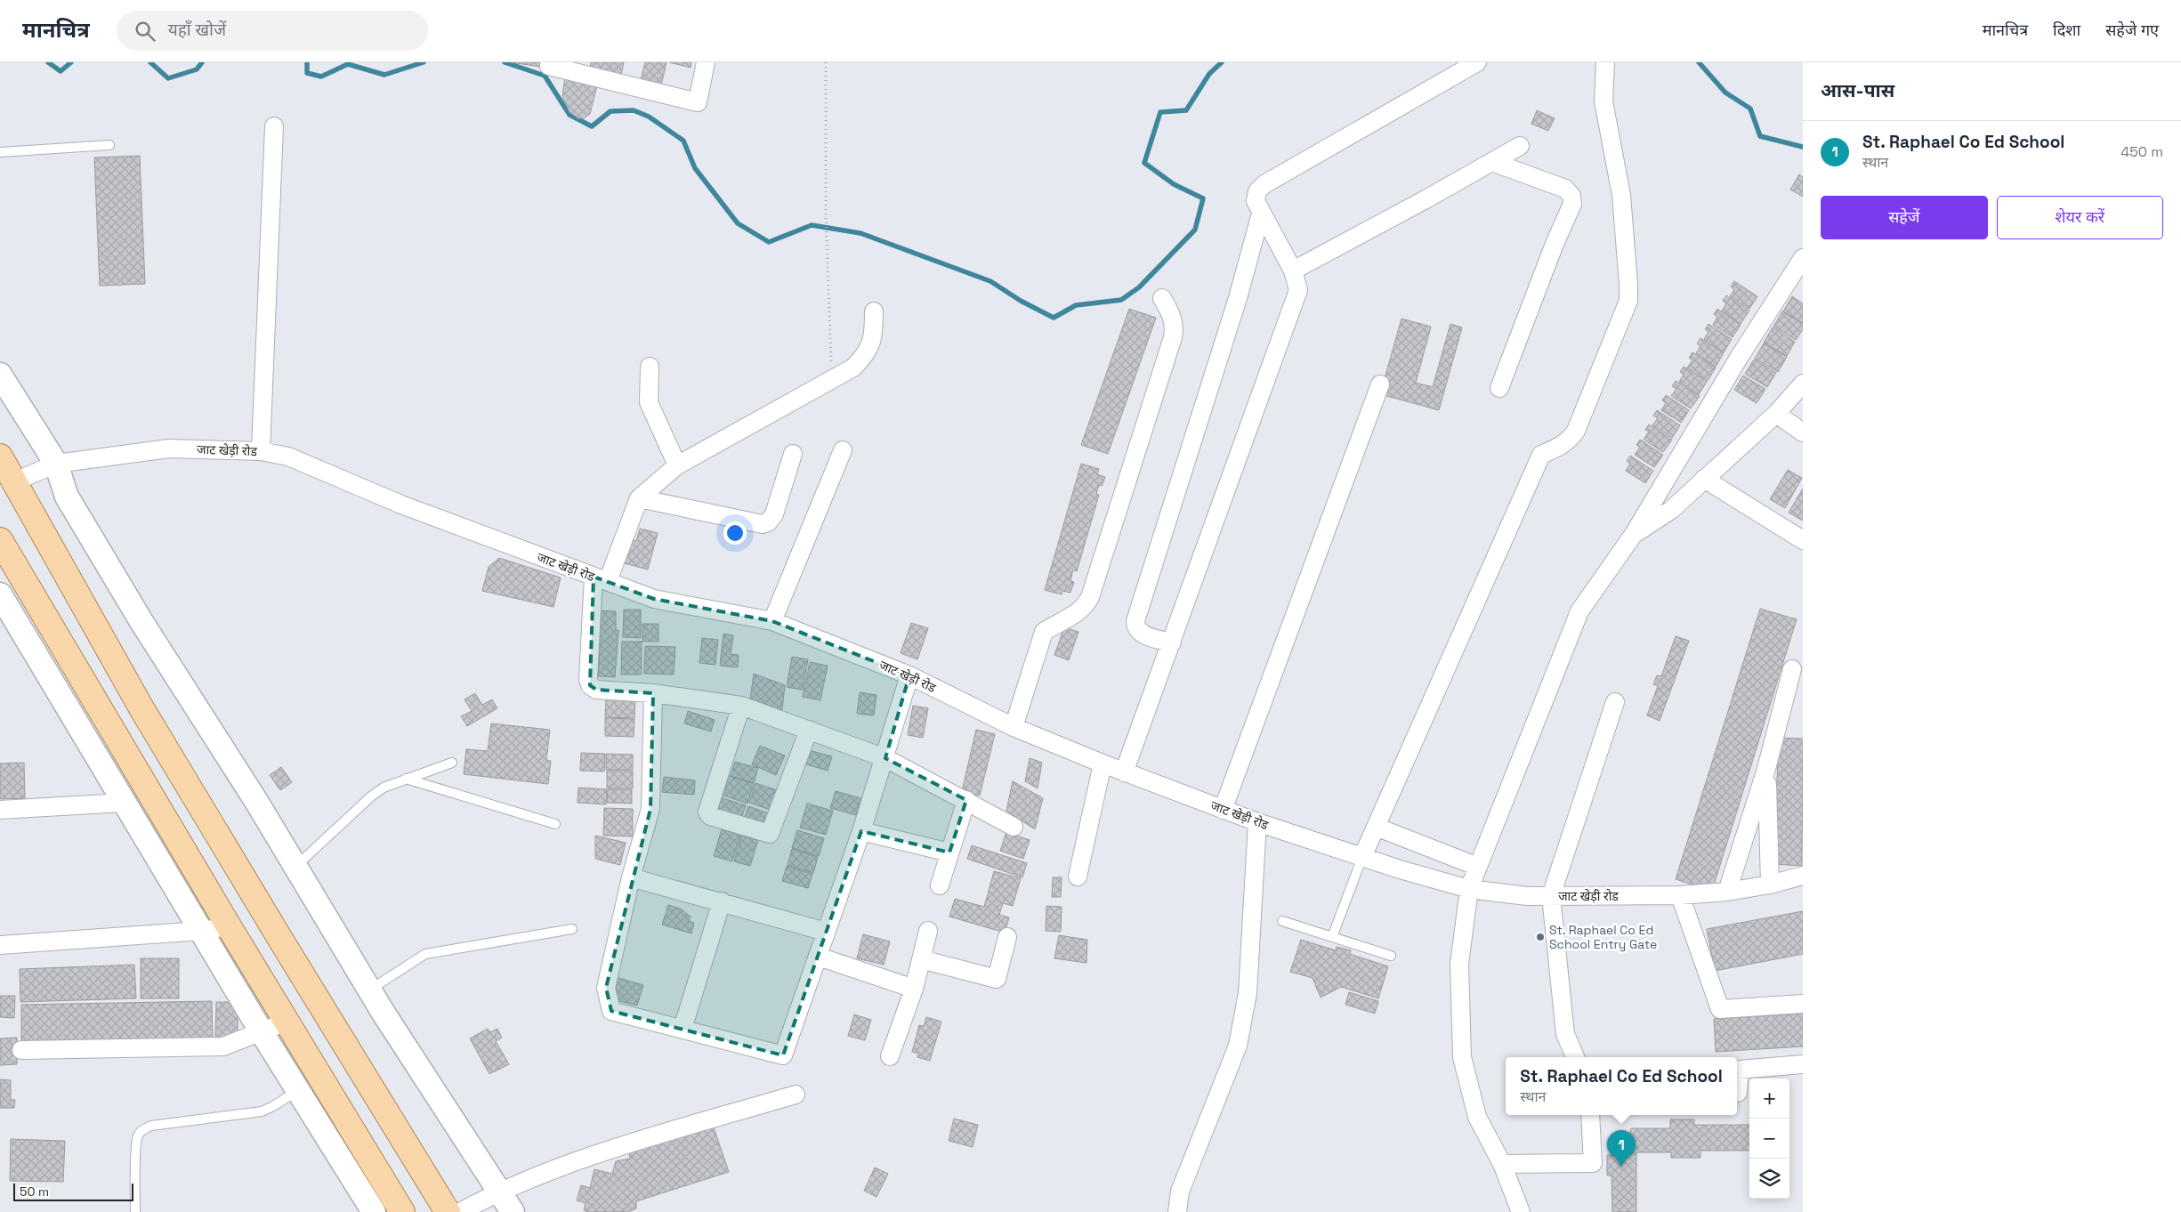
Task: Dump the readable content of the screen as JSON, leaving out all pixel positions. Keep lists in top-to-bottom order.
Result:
{
  "streets": {
    "street": ["जाट खेड़ी रोड"]
  },
  "places": ["St. Raphael Co Ed School Entry Gate"],
  "scale_bar": "50 m",
  "page": {
    "header": "मानचित्र",
    "search": "यहाँ खोजें",
    "nav": ["मानचित्र", "दिशा", "सहेजे गए"],
    "heading": "आस-पास",
    "list": [
      {
        "mark": "1",
        "name": "St. Raphael Co Ed School",
        "note": "स्थान",
        "value": "450 m"
      }
    ],
    "buttons": ["सहेजें", "शेयर करें"],
    "popup": ["St. Raphael Co Ed School", "स्थान"],
    "map_buttons": ["+", "−"],
    "pins": "1",
    "scale": "50 m"
  }
}
